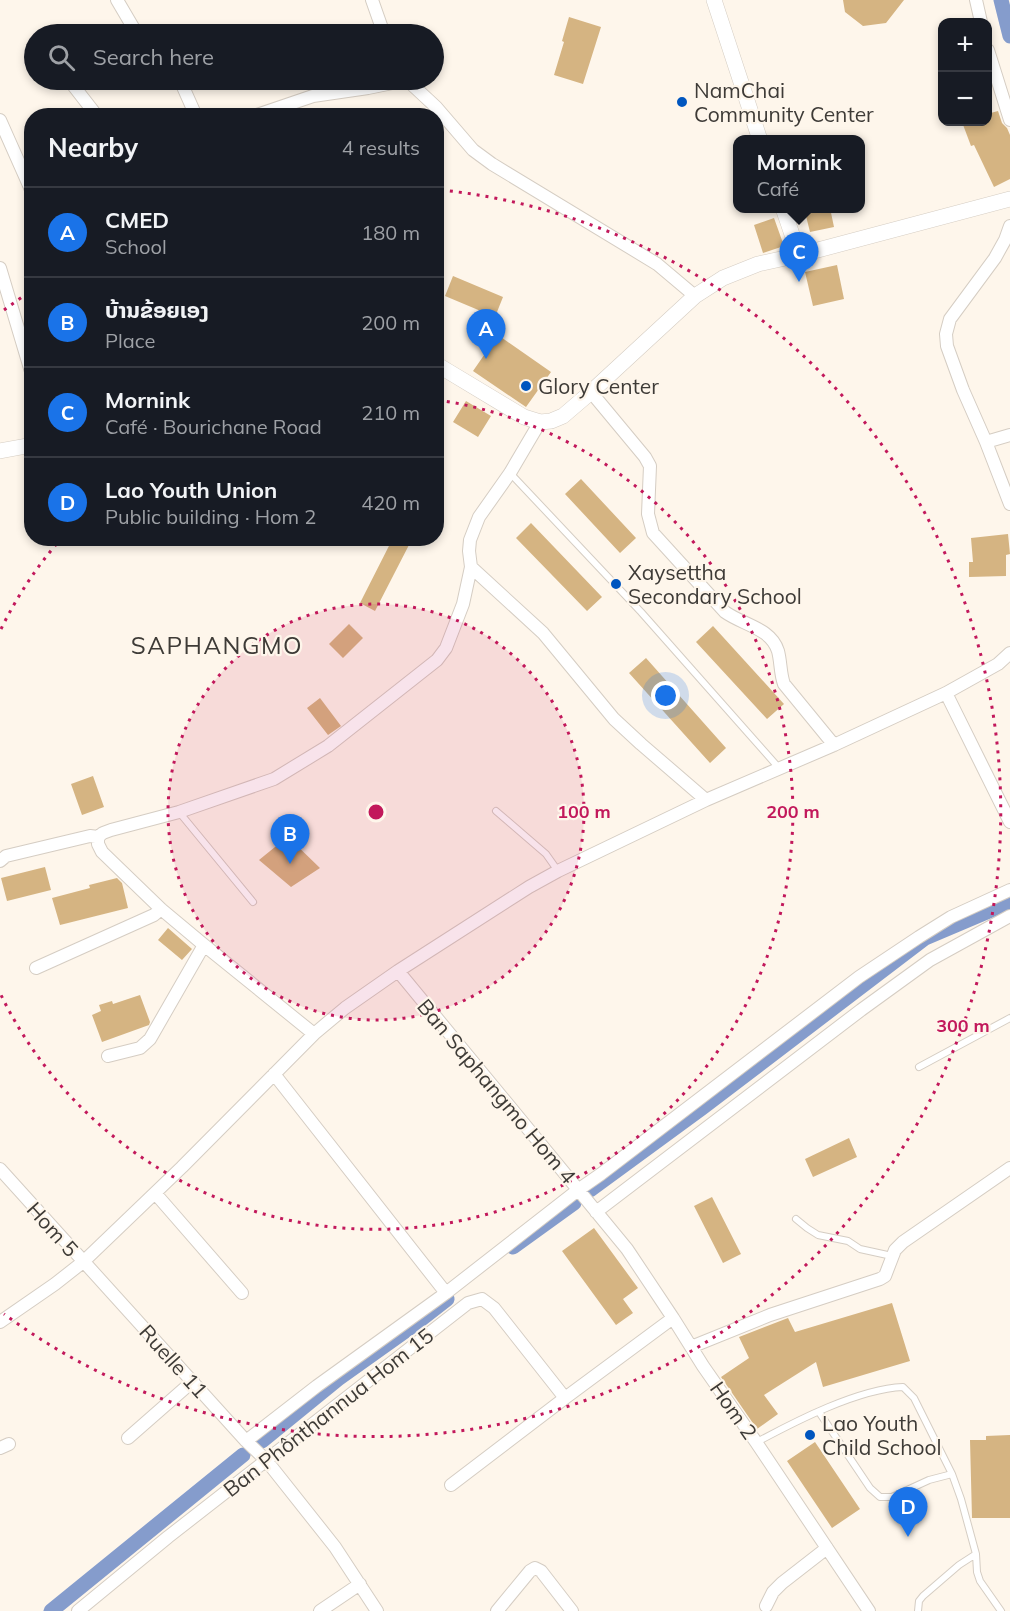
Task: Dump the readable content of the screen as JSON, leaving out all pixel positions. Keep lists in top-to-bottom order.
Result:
{
  "streets": {
    "street": [
      "Ban Saphangmo Hom 4",
      "Hom 5",
      "Ruelle 11",
      "Hom 2",
      "Ban Phônthannua Hom 15"
    ]
  },
  "crossings": [
    ["Ban Saphangmo Hom 4", "Hom 2"],
    ["Hom 5", "Ruelle 11"],
    ["Ruelle 11", "Ban Phônthannua Hom 15"]
  ],
  "districts": ["SAPHANGMO"],
  "places": [
    "NamChai Community Center",
    "Glory Center",
    "Xaysettha Secondary School",
    "Lao Youth Child School"
  ],
  "page": {
    "map_buttons": ["+", "−"],
    "search": "Search here",
    "heading": ["Nearby", "4 results"],
    "popup": ["Mornink", "Café"],
    "list": [
      {
        "mark": "A",
        "name": "CMED",
        "note": "School",
        "value": "180 m"
      },
      {
        "mark": "B",
        "name": "ບ້ານຂ້ອຍເອງ",
        "note": "Place",
        "value": "200 m"
      },
      {
        "mark": "C",
        "name": "Mornink",
        "note": "Café · Bourichane Road",
        "value": "210 m"
      },
      {
        "mark": "D",
        "name": "Lao Youth Union",
        "note": "Public building · Hom 2",
        "value": "420 m"
      }
    ],
    "pins": [
      "C",
      "A",
      "B",
      "D"
    ]
  },
  "rings": ["100 m", "200 m", "300 m"]
}
